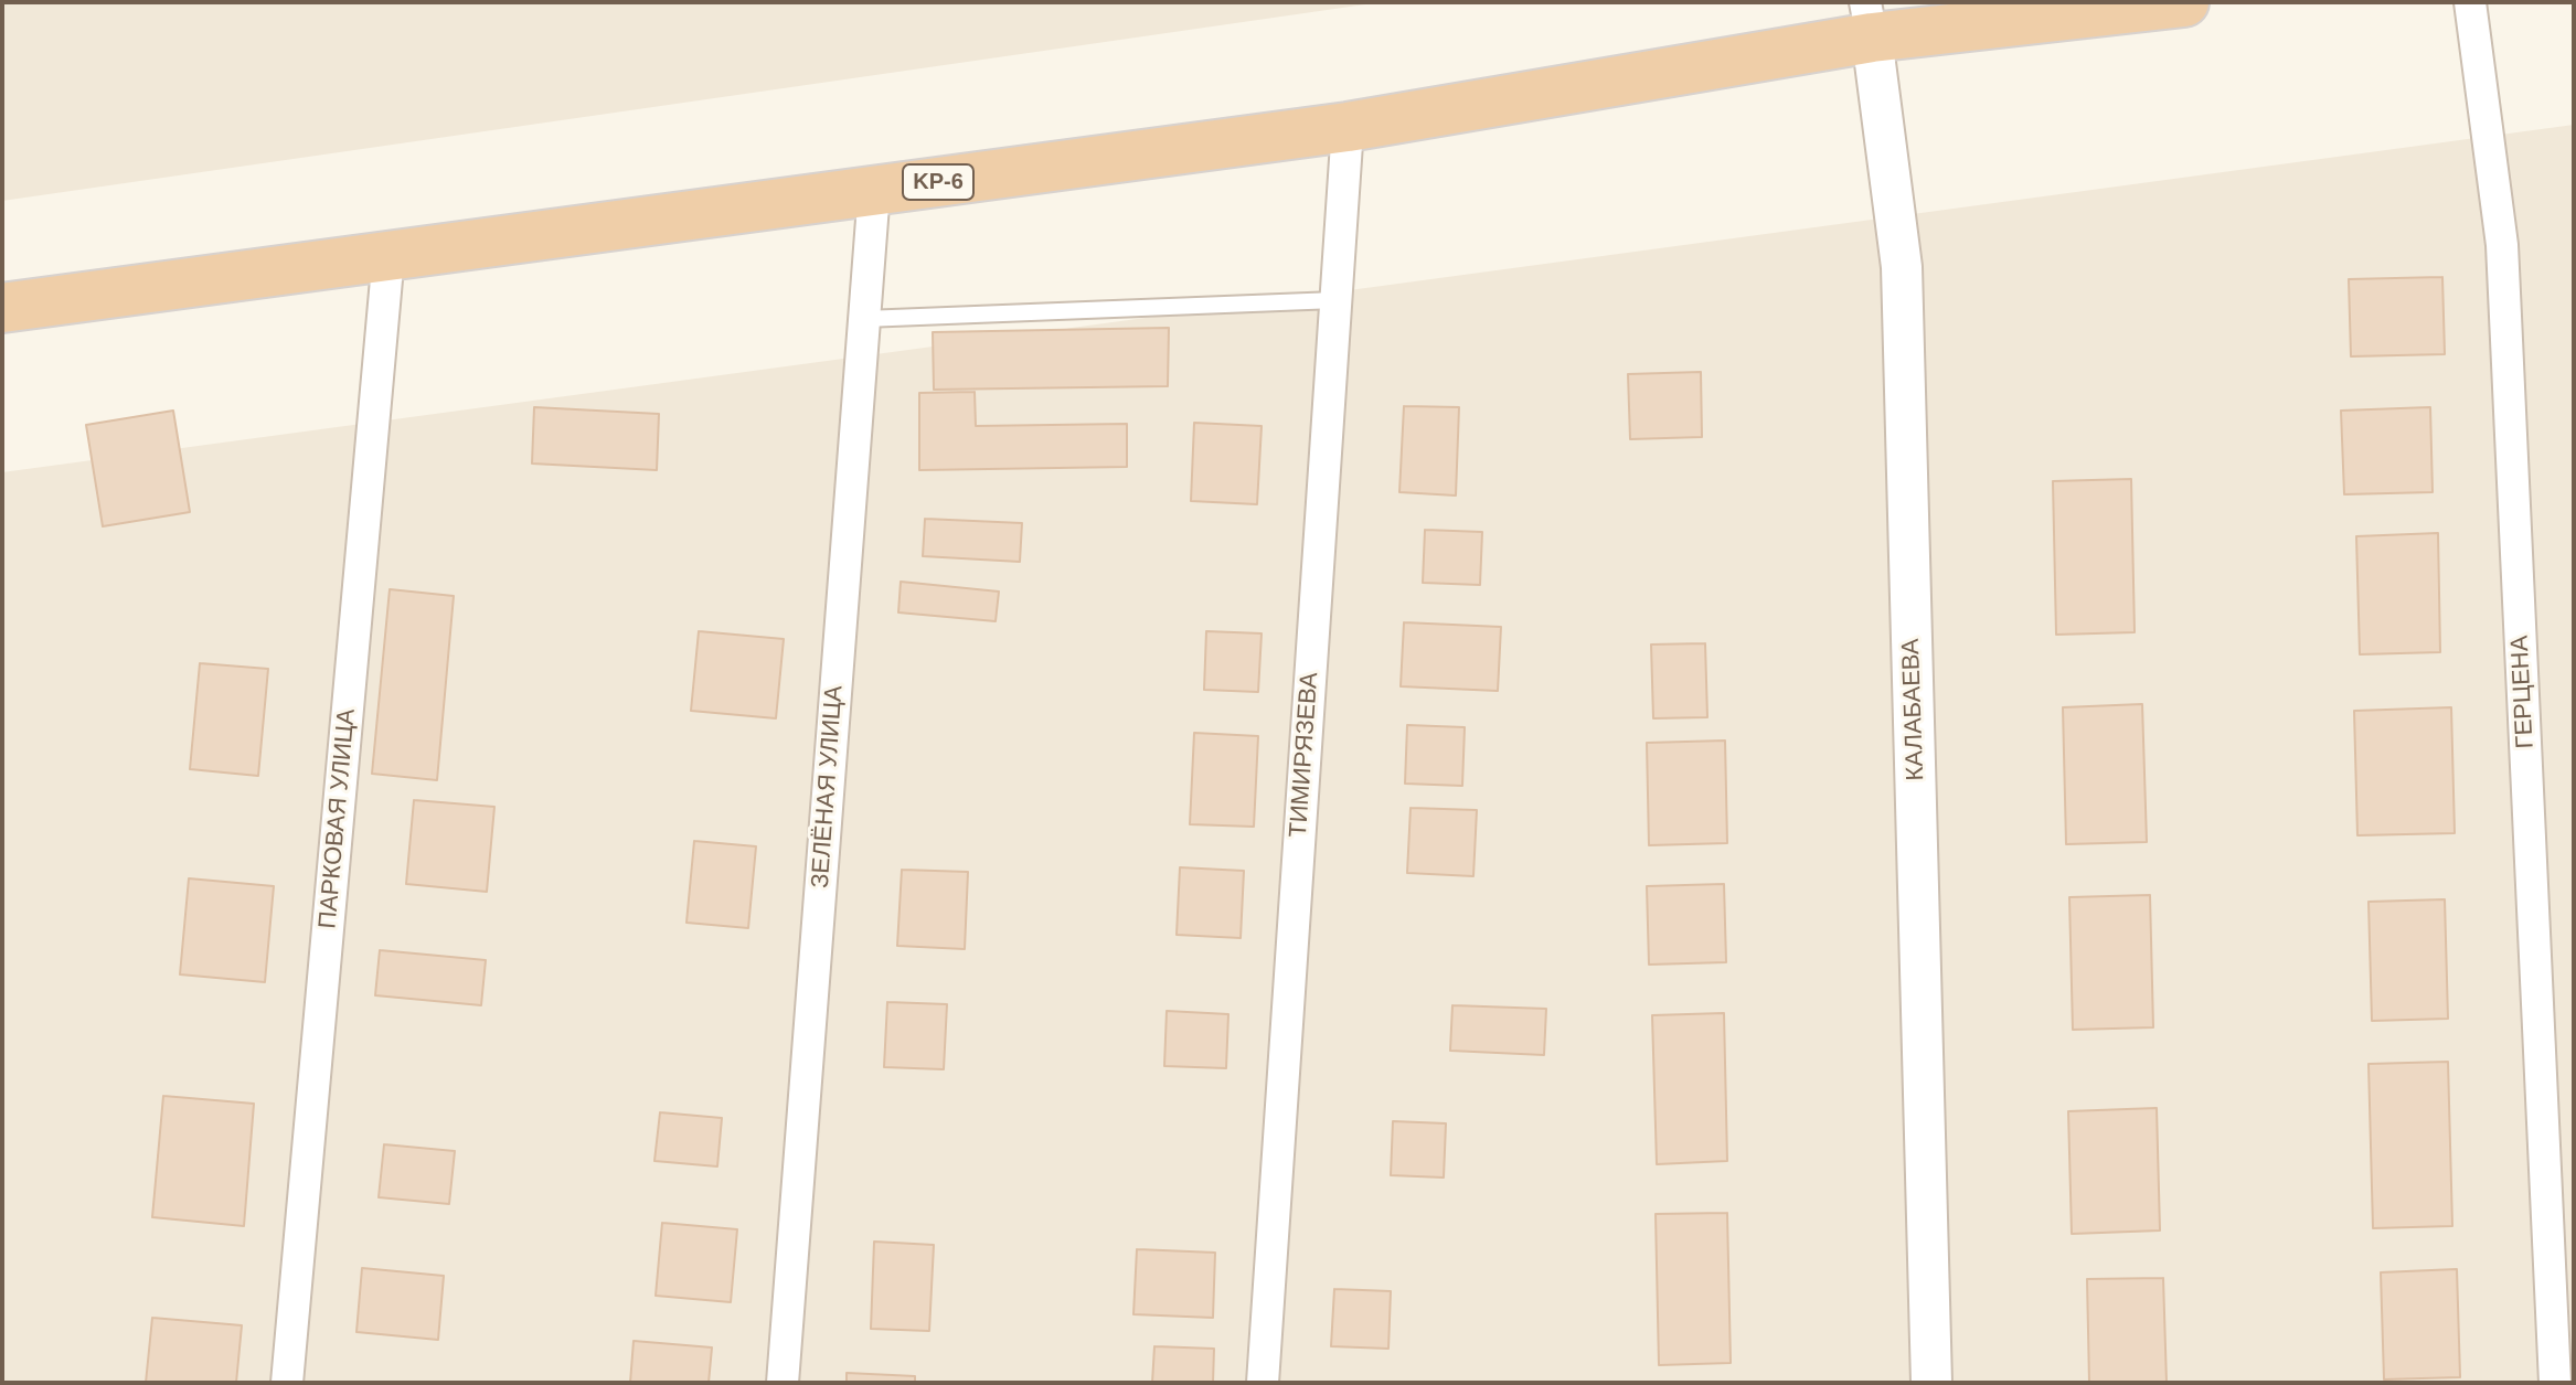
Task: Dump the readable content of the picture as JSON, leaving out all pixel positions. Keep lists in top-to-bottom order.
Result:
{
  "streets": {
    "highway": ["KP-6"],
    "street": [
      "ГЕРЦЕНА",
      "КАЛАБАЕВА",
      "ТИМИРЯЗЕВА",
      "ЗЕЛЁНАЯ УЛИЦА",
      "ПАРКОВАЯ УЛИЦА"
    ]
  },
  "crossings": [
    ["KP-6", "КАЛАБАЕВА"],
    ["KP-6", "ТИМИРЯЗЕВА"],
    ["KP-6", "ЗЕЛЁНАЯ УЛИЦА"],
    ["KP-6", "ПАРКОВАЯ УЛИЦА"]
  ]
}
